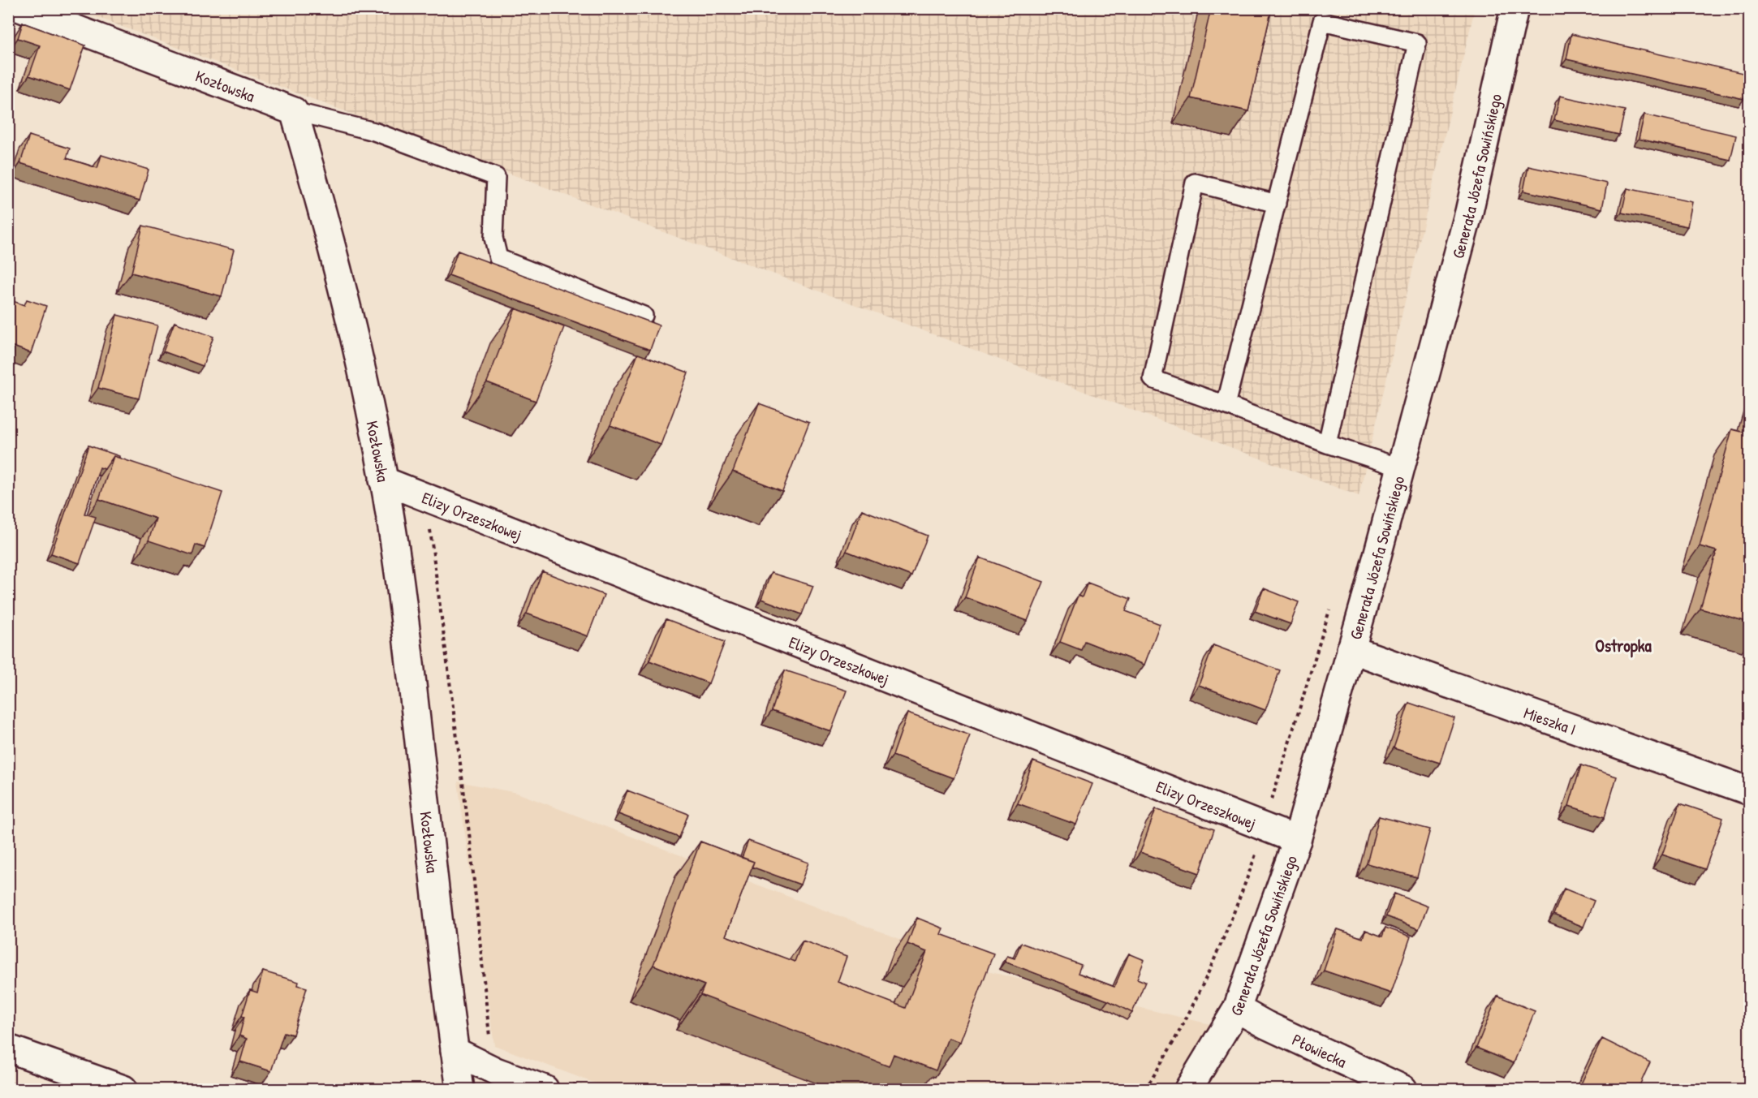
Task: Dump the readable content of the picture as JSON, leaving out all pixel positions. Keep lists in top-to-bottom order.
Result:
{
  "streets": {
    "street": [
      "Kozłowska",
      "Generała Józefa Sowińskiego",
      "Elizy Orzeszkowej",
      "Mieszka I",
      "Płowiecka"
    ]
  },
  "crossings": [
    ["Kozłowska", "Elizy Orzeszkowej"],
    ["Generała Józefa Sowińskiego", "Elizy Orzeszkowej"],
    ["Generała Józefa Sowińskiego", "Mieszka I"],
    ["Generała Józefa Sowińskiego", "Płowiecka"]
  ],
  "districts": ["Ostropka"]
}
